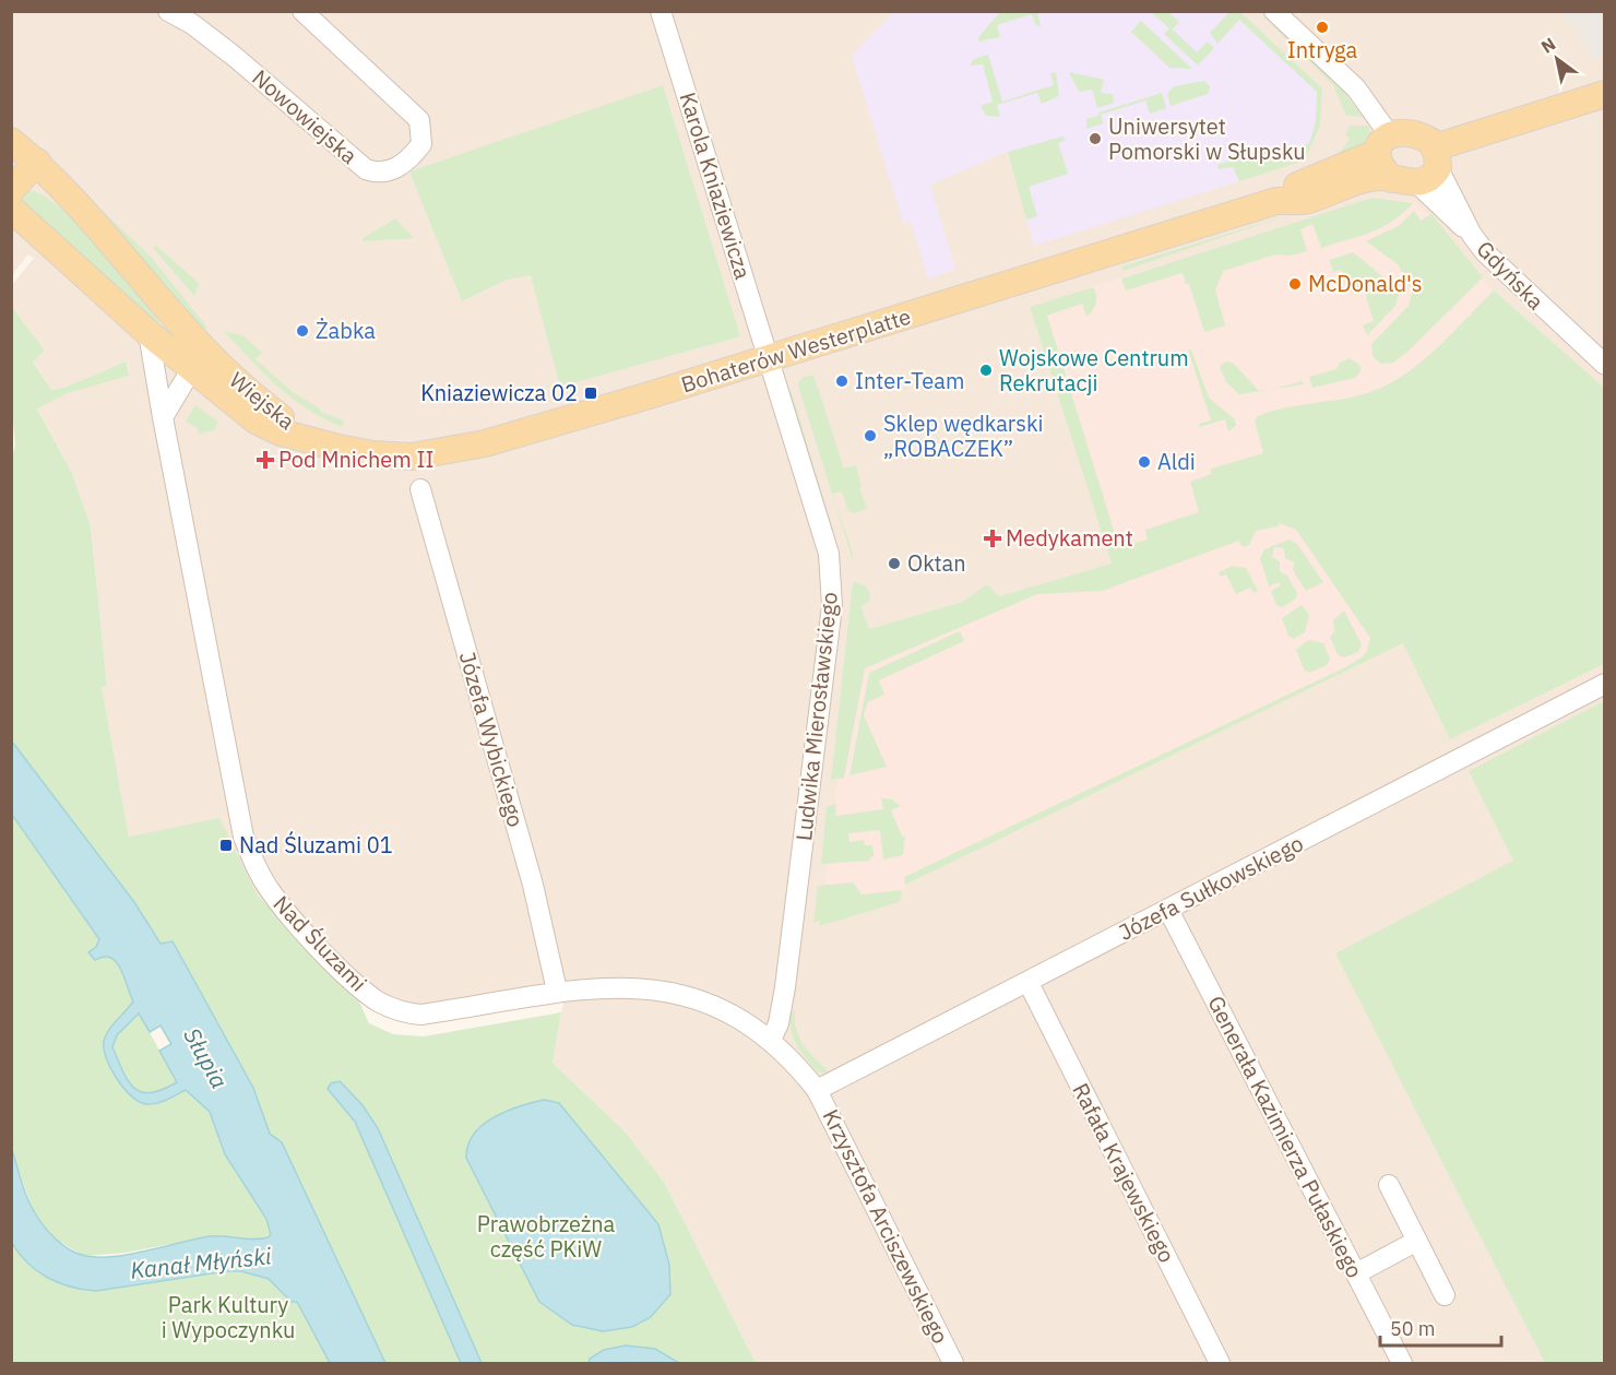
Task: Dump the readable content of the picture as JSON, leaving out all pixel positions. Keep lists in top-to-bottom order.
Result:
{
  "streets": {
    "main road": ["Bohaterów Westerplatte", "Wiejska"],
    "street": [
      "Nowowiejska",
      "Karola Kniaziewicza",
      "Gdyńska",
      "Ludwika Mierosławskiego",
      "Józefa Wybickiego",
      "Józefa Sułkowskiego",
      "Nad Śluzami",
      "Generała Kazimierza Pułaskiego",
      "Rafała Krajewskiego",
      "Krzysztofa Arciszewskiego"
    ]
  },
  "crossings": [
    ["Karola Kniaziewicza", "Bohaterów Westerplatte"],
    ["Karola Kniaziewicza", "Ludwika Mierosławskiego"],
    ["Gdyńska", "Bohaterów Westerplatte"],
    ["Bohaterów Westerplatte", "Wiejska"],
    ["Bohaterów Westerplatte", "Ludwika Mierosławskiego"],
    ["Wiejska", "Nad Śluzami"],
    ["Ludwika Mierosławskiego", "Nad Śluzami"],
    ["Józefa Wybickiego", "Nad Śluzami"],
    ["Józefa Sułkowskiego", "Nad Śluzami"],
    ["Józefa Sułkowskiego", "Generała Kazimierza Pułaskiego"],
    ["Józefa Sułkowskiego", "Rafała Krajewskiego"],
    ["Józefa Sułkowskiego", "Krzysztofa Arciszewskiego"],
    ["Nad Śluzami", "Krzysztofa Arciszewskiego"]
  ],
  "water": ["Słupia", "Kanał Młyński"],
  "parks": ["Prawobrzeżna część PKiW", "Park Kultury i Wypoczynku"],
  "places": {
    "other": [
      "Intryga",
      "Uniwersytet Pomorski w Słupsku",
      "McDonald's",
      "Żabka",
      "Wojskowe Centrum Rekrutacji",
      "Inter-Team",
      "Sklep wędkarski „ROBACZEK”",
      "Aldi",
      "Oktan"
    ],
    "transit": ["Kniaziewicza 02", "Nad Śluzami 01"],
    "health": ["Pod Mnichem II", "Medykament"]
  },
  "scale_bar": "50 m",
  "north": "top left"
}
